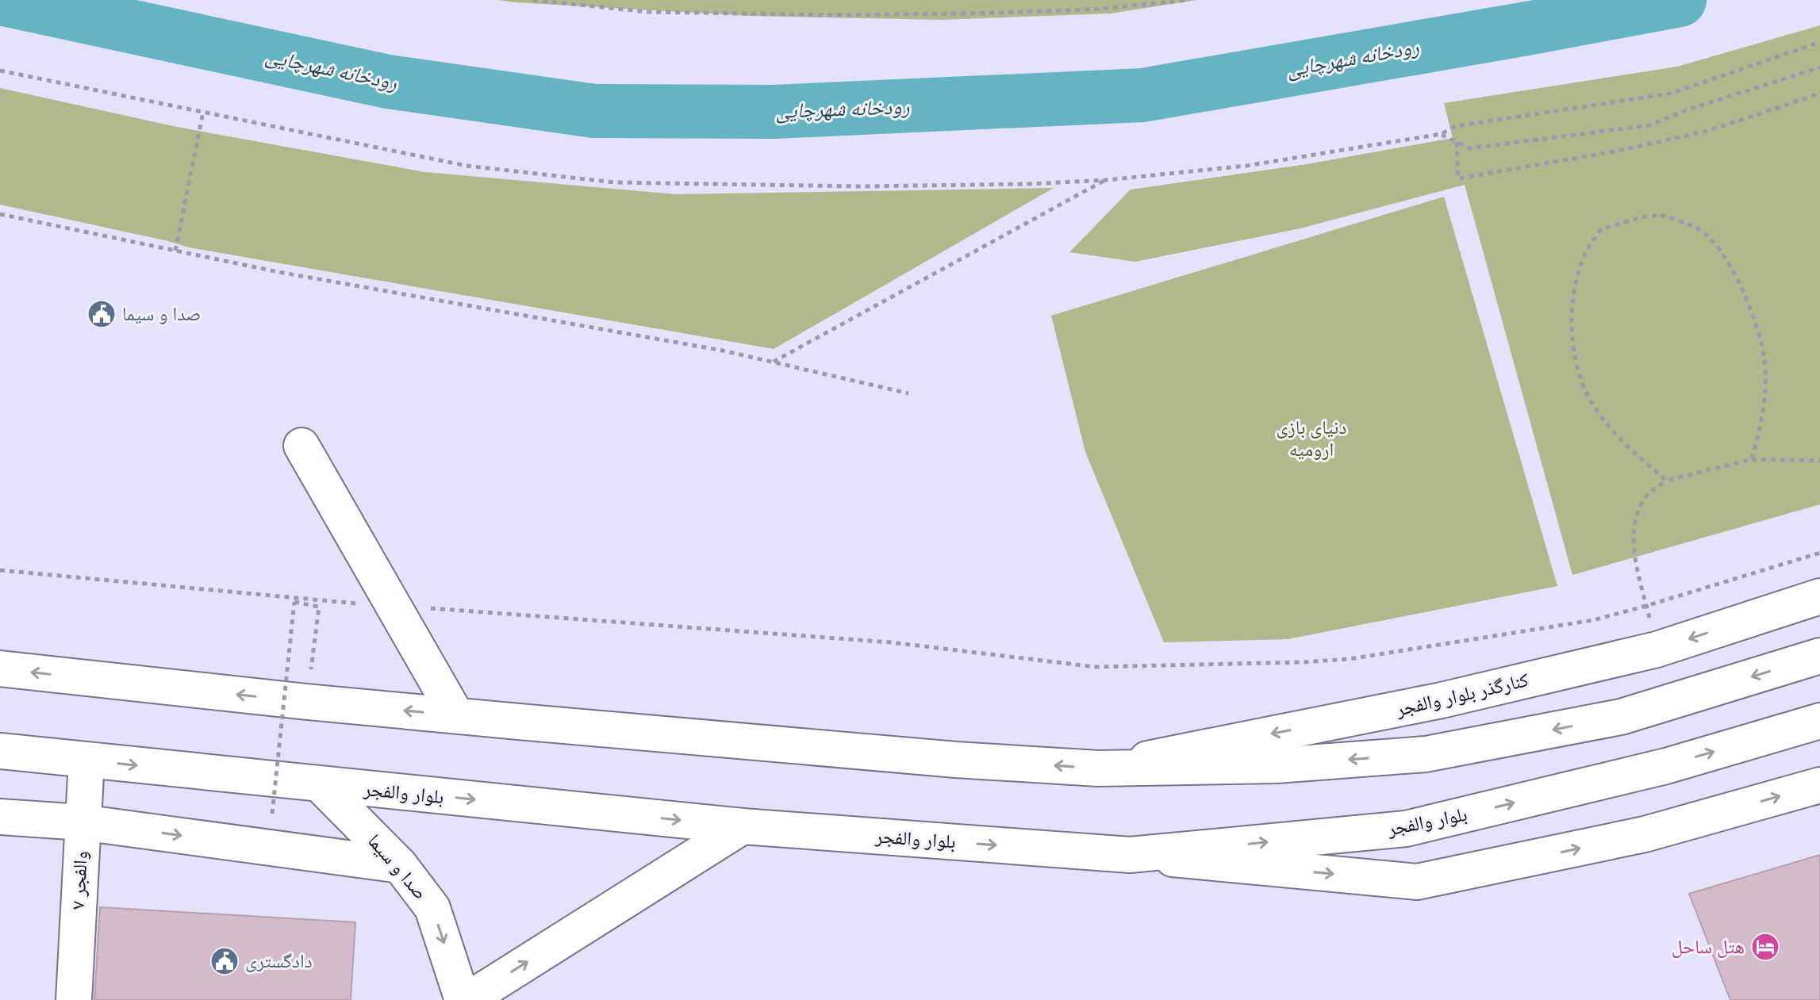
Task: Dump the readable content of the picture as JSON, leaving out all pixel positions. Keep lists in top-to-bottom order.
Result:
{
  "streets": {
    "main road": [
      "کنارگذر بلوار والفجر",
      "بلوار والفجر",
      "صدا و سیما",
      "والفجر ۷"
    ]
  },
  "crossings": [
    ["بلوار والفجر", "صدا و سیما"],
    ["بلوار والفجر", "والفجر ۷"]
  ],
  "one_way": ["صدا و سیما"],
  "water": ["رودخانه شهرچایی"],
  "parks": ["دنیای بازی ارومیه"],
  "places": {
    "public building": ["صدا و سیما", "دادگستری"],
    "hotel": ["هتل ساحل"]
  }
}
